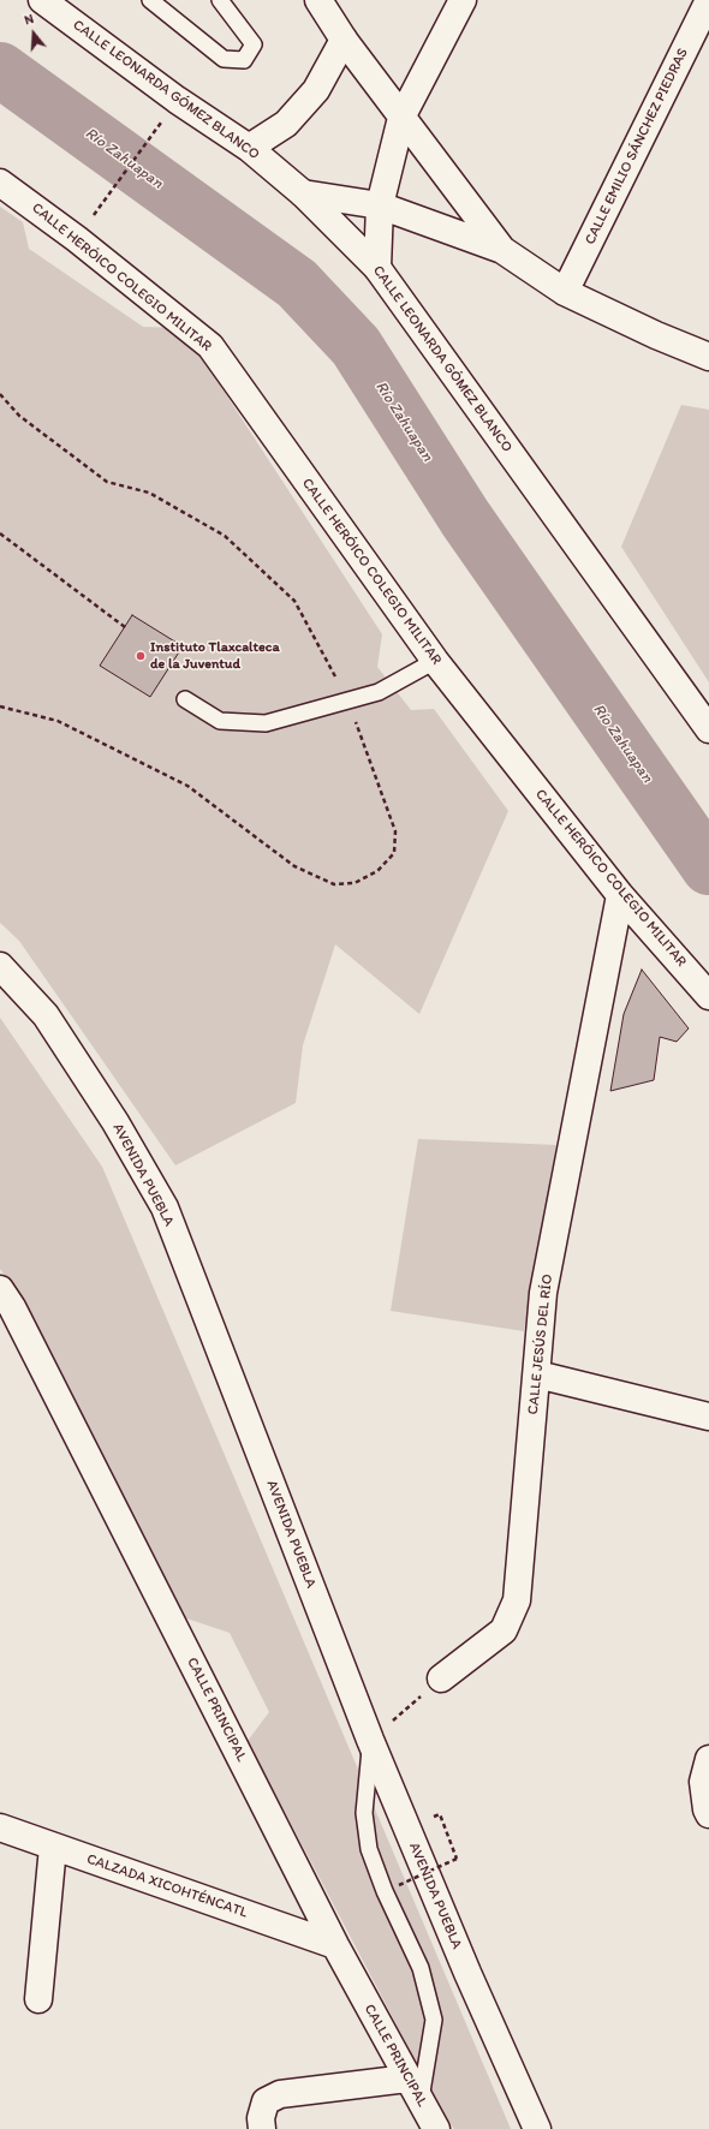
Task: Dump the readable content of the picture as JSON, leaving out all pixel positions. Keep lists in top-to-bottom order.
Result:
{
  "streets": {
    "street": [
      "CALLE LEONARDA GÓMEZ BLANCO",
      "CALLE EMILIO SÁNCHEZ PIEDRAS",
      "CALLE HERÓICO COLEGIO MILITAR",
      "AVENIDA PUEBLA",
      "CALLE JESÚS DEL RÍO",
      "CALLE PRINCIPAL",
      "CALZADA XICOHTÉNCATL"
    ]
  },
  "crossings": [
    ["CALLE HERÓICO COLEGIO MILITAR", "CALLE JESÚS DEL RÍO"],
    ["CALLE PRINCIPAL", "CALZADA XICOHTÉNCATL"]
  ],
  "water": ["Río Zahuapan"],
  "places": ["Instituto Tlaxcalteca de la Juventud"],
  "north": "top"
}
